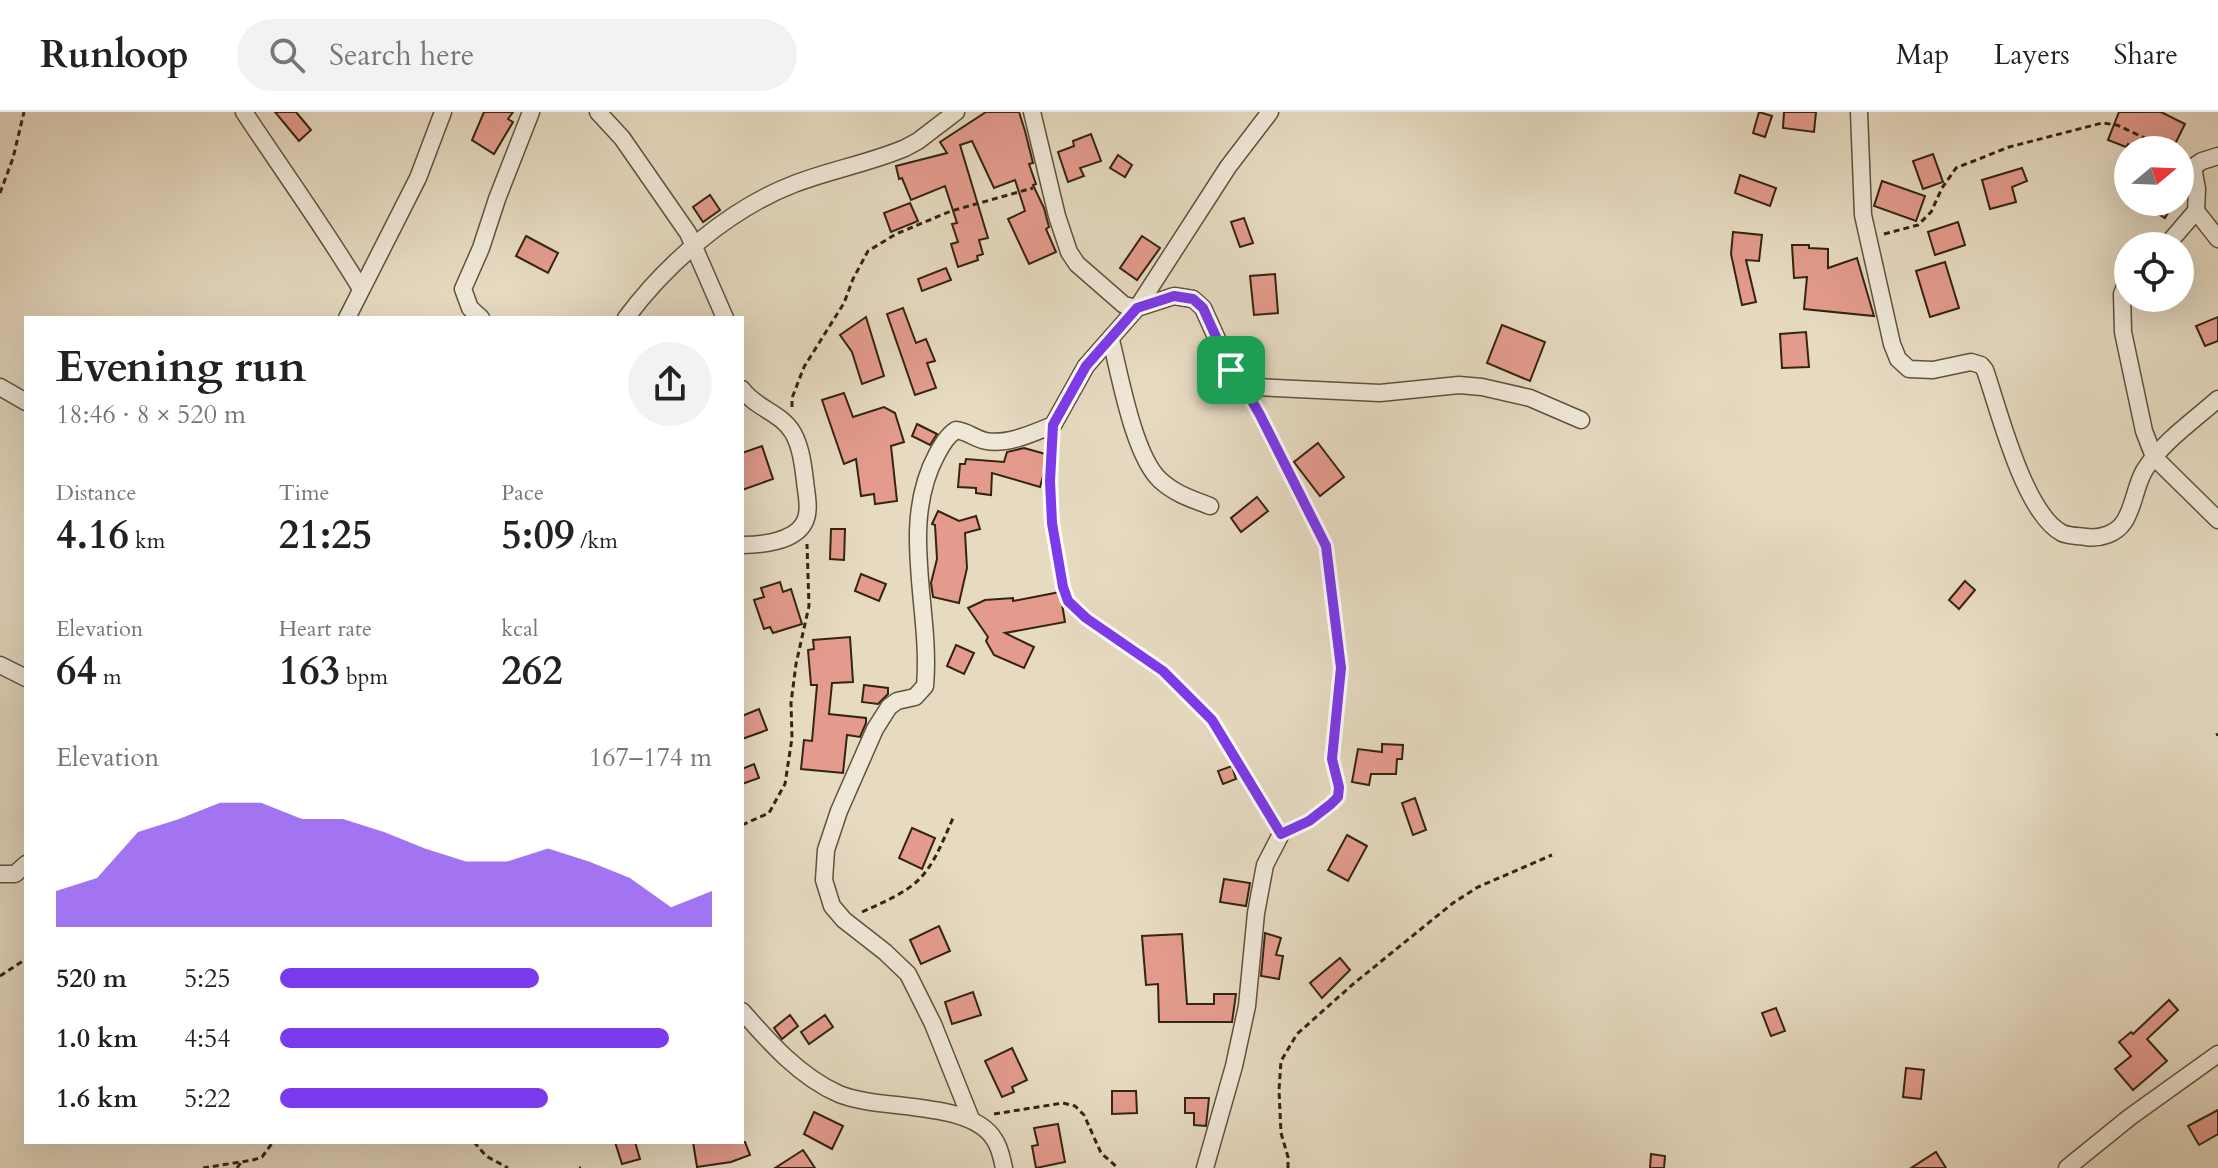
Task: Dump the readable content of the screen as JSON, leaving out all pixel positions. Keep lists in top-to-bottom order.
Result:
{
  "north": "right",
  "page": {
    "header": "Runloop",
    "search": "Search here",
    "nav": ["Map", "Layers", "Share"],
    "heading": ["Evening run", "18:46 · 8 × 520 m"],
    "stats": [
      ["Distance", "4.16 km"],
      ["Time", "21:25"],
      ["Pace", "5:09 /km"],
      ["Elevation", "64 m"],
      ["Heart rate", "163 bpm"],
      ["kcal", "262"]
    ],
    "chart": ["Elevation", "167–174 m"],
    "list": [
      {
        "name": "520 m",
        "note": "5:25"
      },
      {
        "name": "1.0 km",
        "note": "4:54"
      },
      {
        "name": "1.6 km",
        "note": "5:22"
      }
    ]
  }
}
